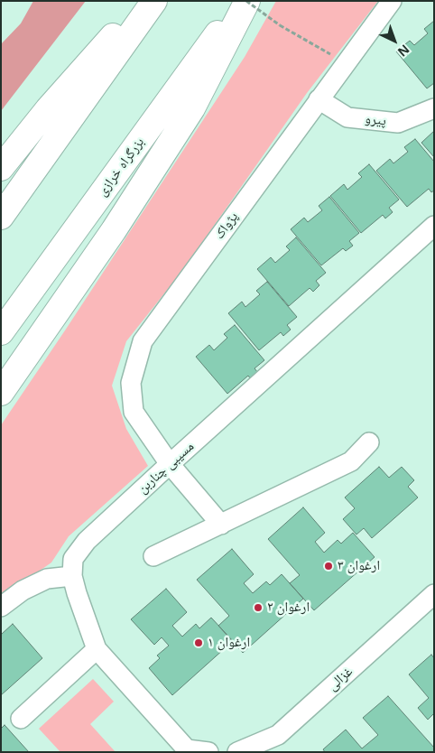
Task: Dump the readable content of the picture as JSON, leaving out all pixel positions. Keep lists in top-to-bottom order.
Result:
{
  "streets": {
    "highway": ["بزرگراه خرازی"],
    "street": [
      "پیرو",
      "پژواک",
      "مسیبی چناربن",
      "غزالی"
    ]
  },
  "crossings": [
    ["پیرو", "پژواک"],
    ["پژواک", "مسیبی چناربن"]
  ],
  "places": ["ارغوان ۳", "ارغوان ۲", "ارغوان ۱"],
  "north": "bottom right"
}
